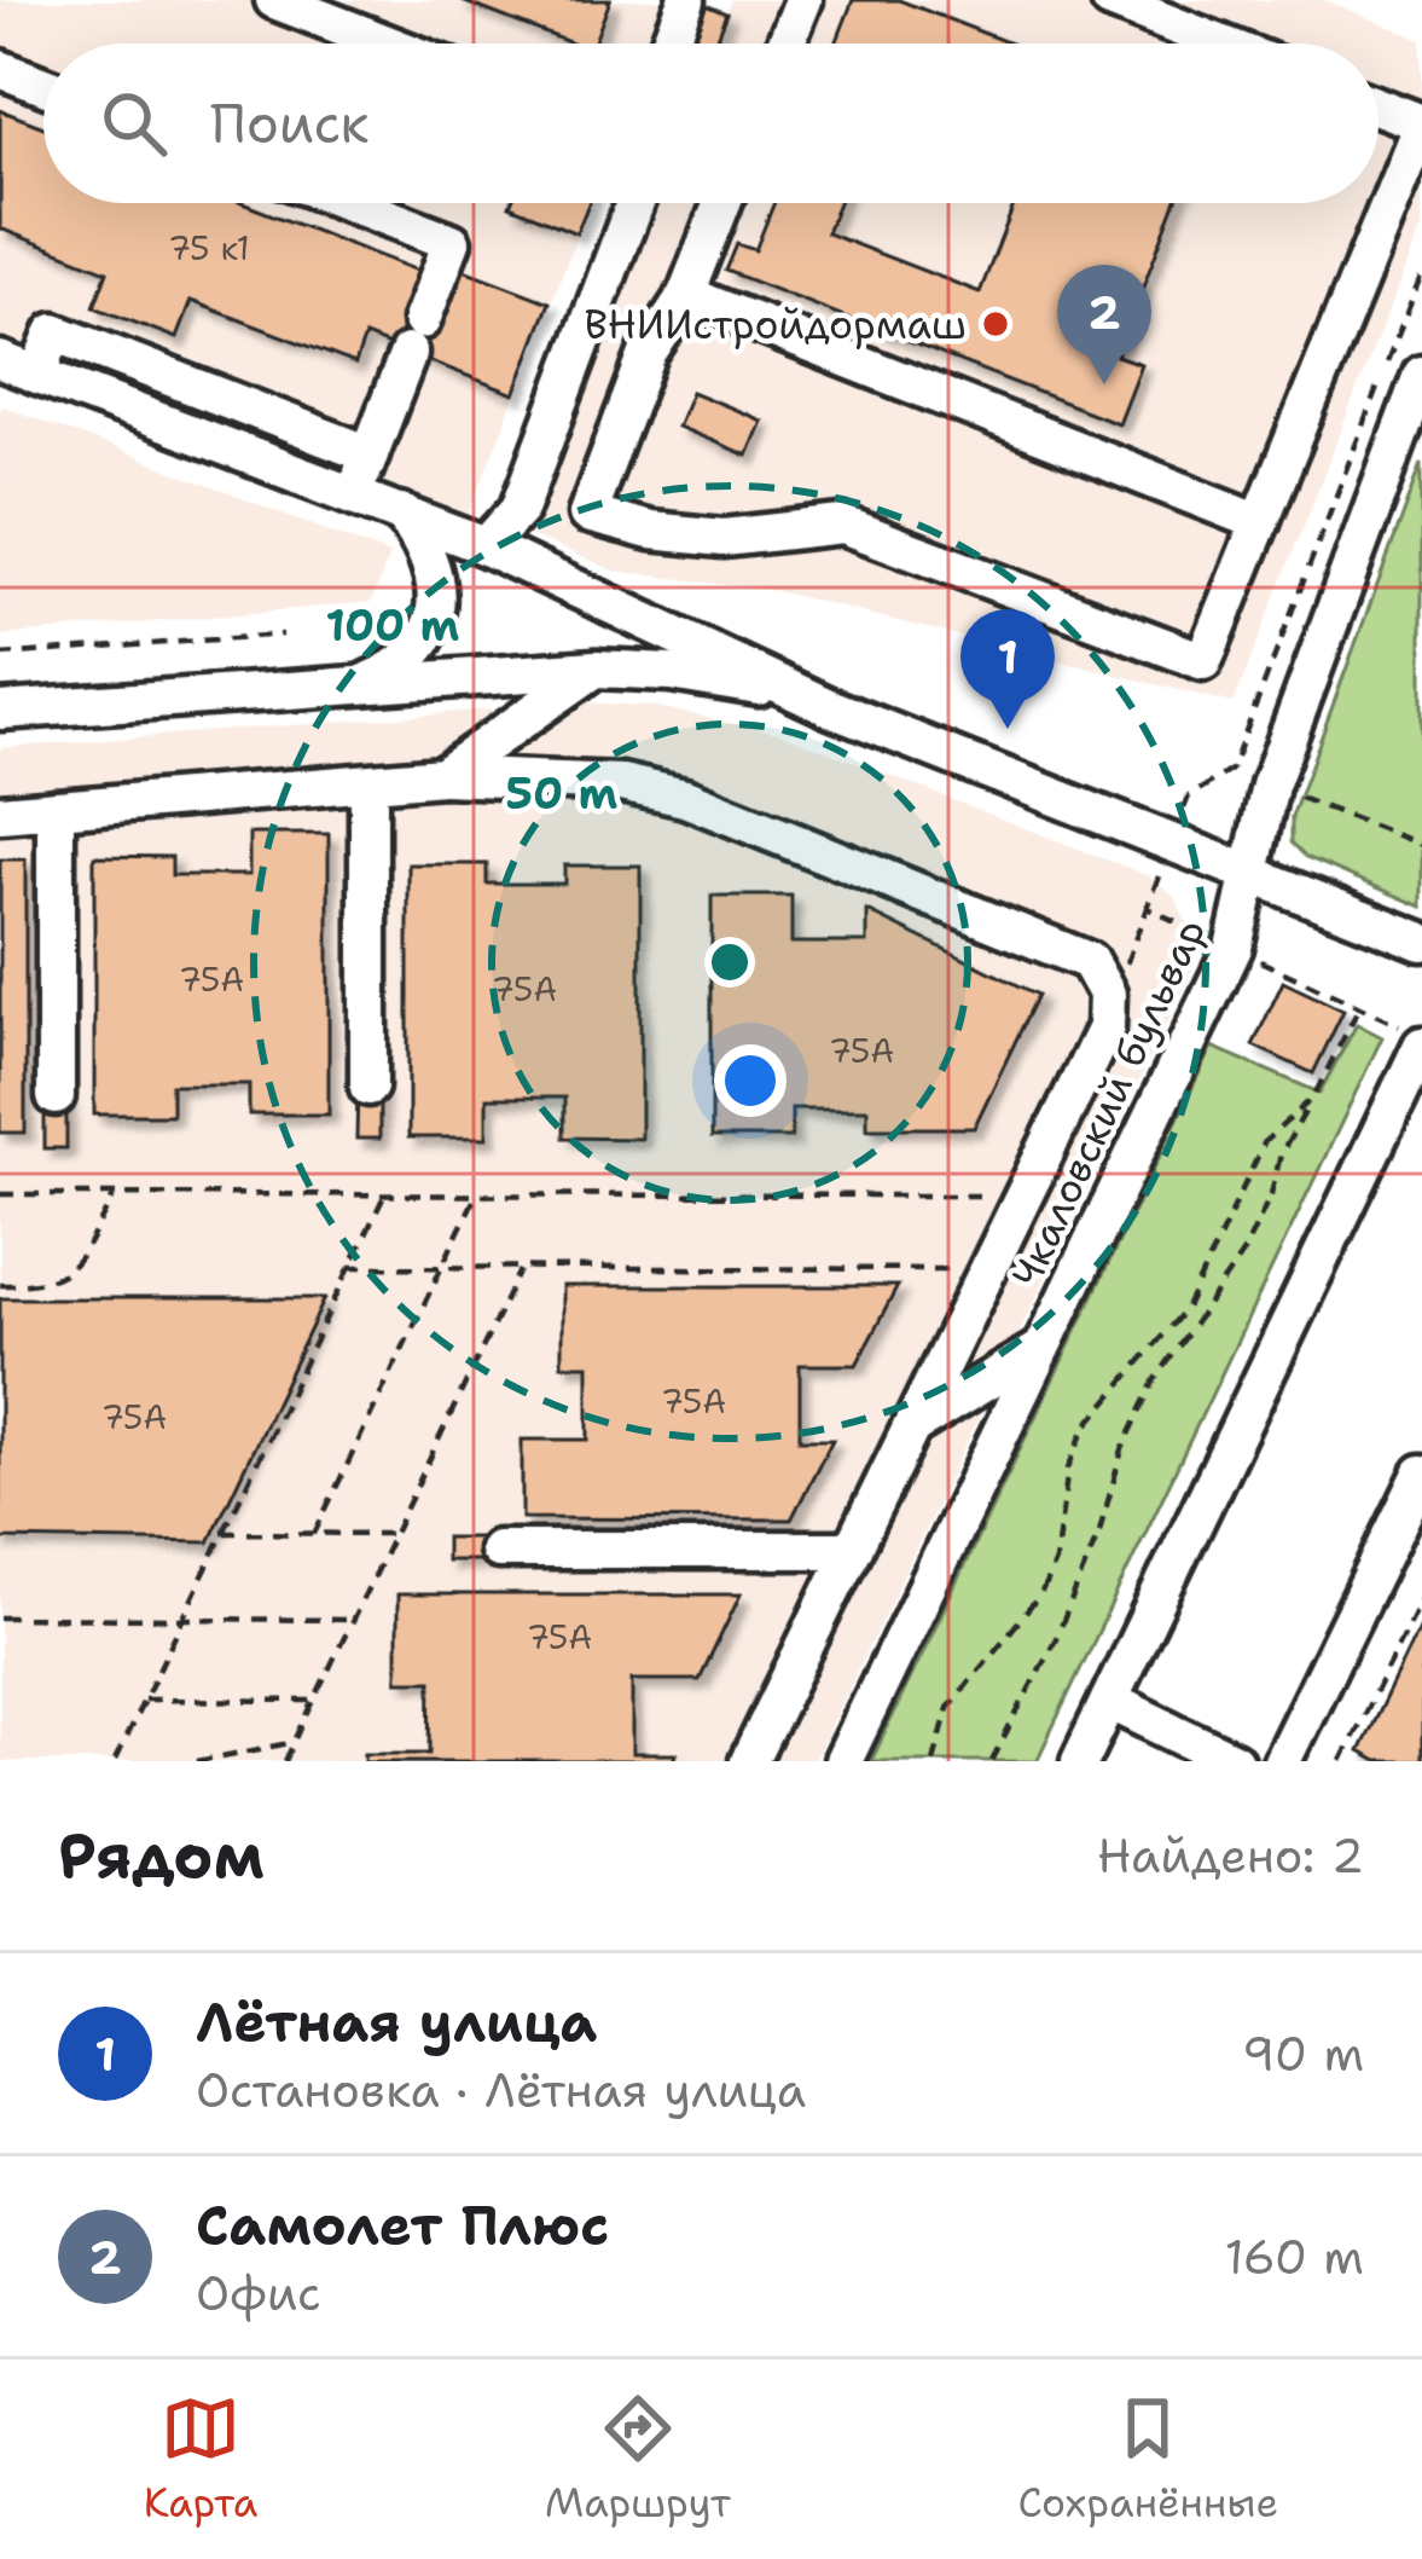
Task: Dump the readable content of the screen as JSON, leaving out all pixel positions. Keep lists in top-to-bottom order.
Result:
{
  "streets": {
    "street": ["Чкаловский бульвар"]
  },
  "places": ["ВНИИстройдормаш"],
  "house_numbers": [
    "75 к1",
    "75А",
    "75А",
    "75А",
    "75А",
    "75А",
    "75А"
  ],
  "page": {
    "search": "Поиск",
    "pins": ["2", "1"],
    "heading": ["Рядом", "Найдено: 2"],
    "list": [
      {
        "mark": "1",
        "name": "Лётная улица",
        "note": "Остановка · Лётная улица",
        "value": "90 m"
      },
      {
        "mark": "2",
        "name": "Самолет Плюс",
        "note": "Офис",
        "value": "160 m"
      }
    ],
    "nav": ["Карта", "Маршрут", "Сохранённые"]
  },
  "rings": ["100 m", "50 m"]
}
